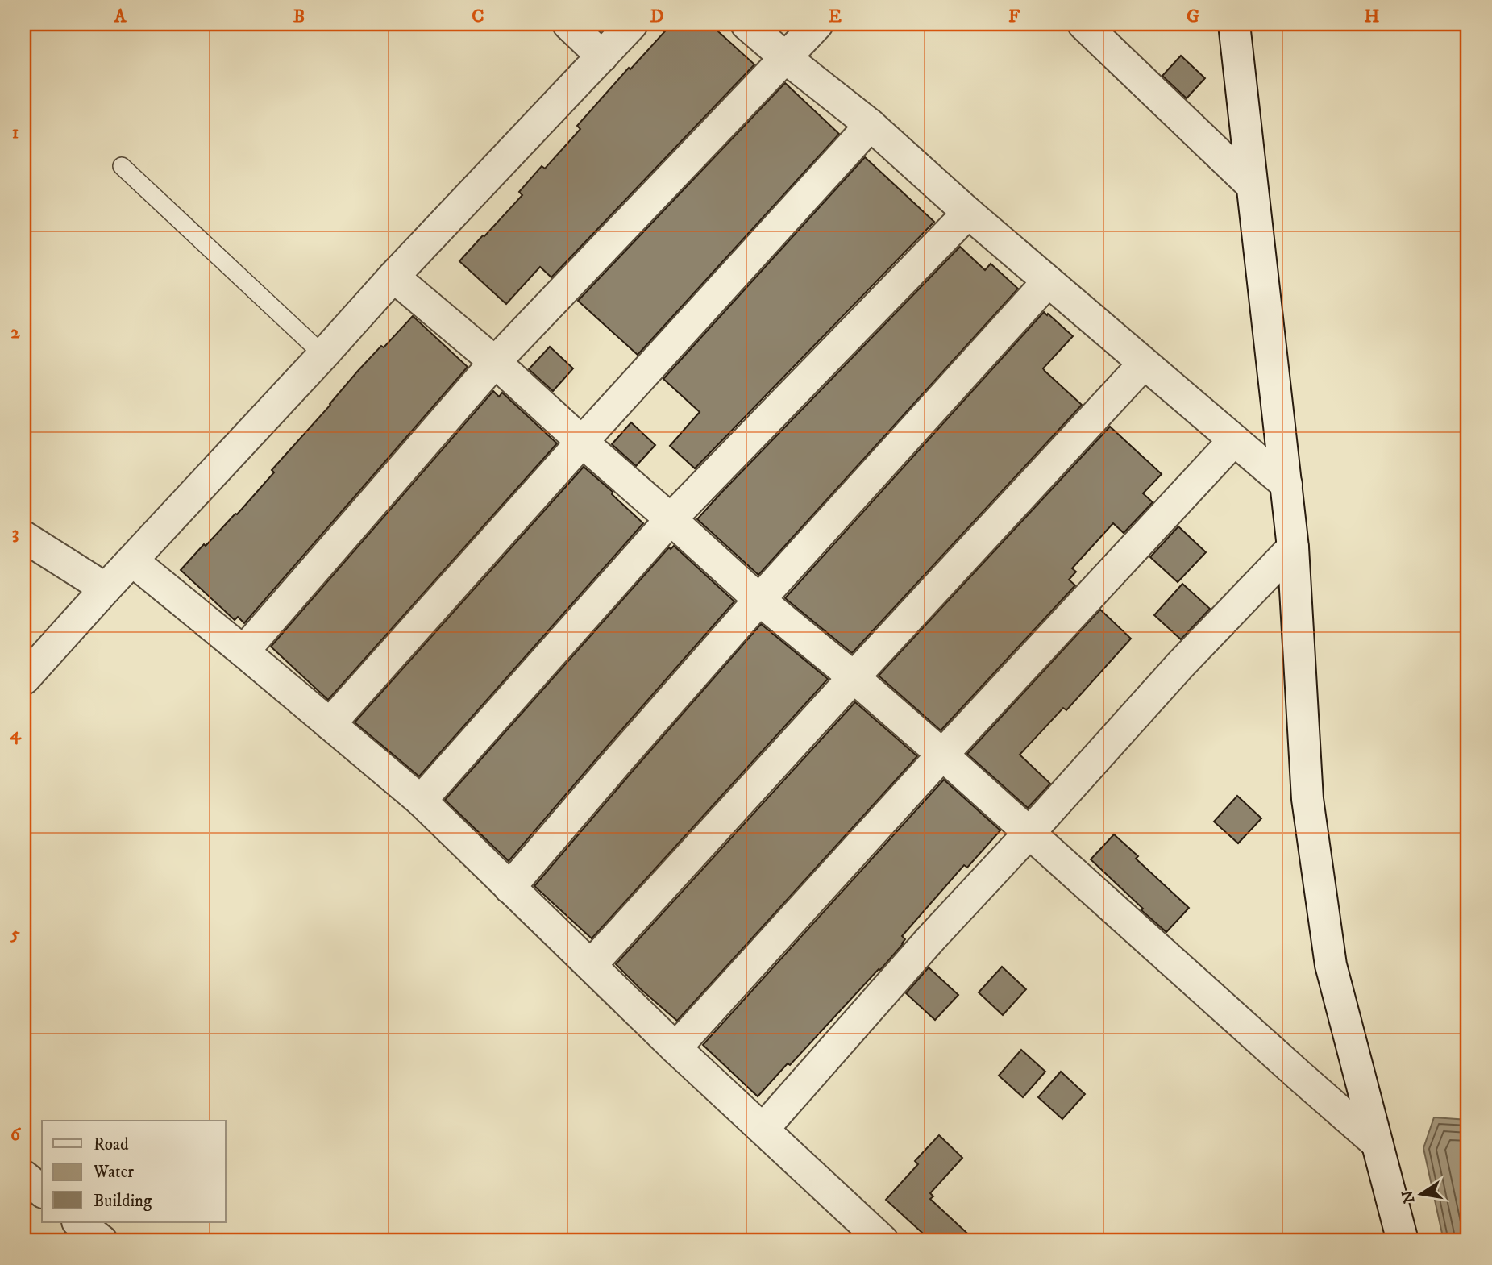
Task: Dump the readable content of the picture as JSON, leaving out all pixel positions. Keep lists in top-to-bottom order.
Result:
{
  "legend": ["Road", "Water", "Building"],
  "north": "left",
  "grid": {
    "columns": [
      "A",
      "B",
      "C",
      "D",
      "E",
      "F",
      "G",
      "H"
    ],
    "rows": [
      "1",
      "2",
      "3",
      "4",
      "5",
      "6"
    ]
  }
}
